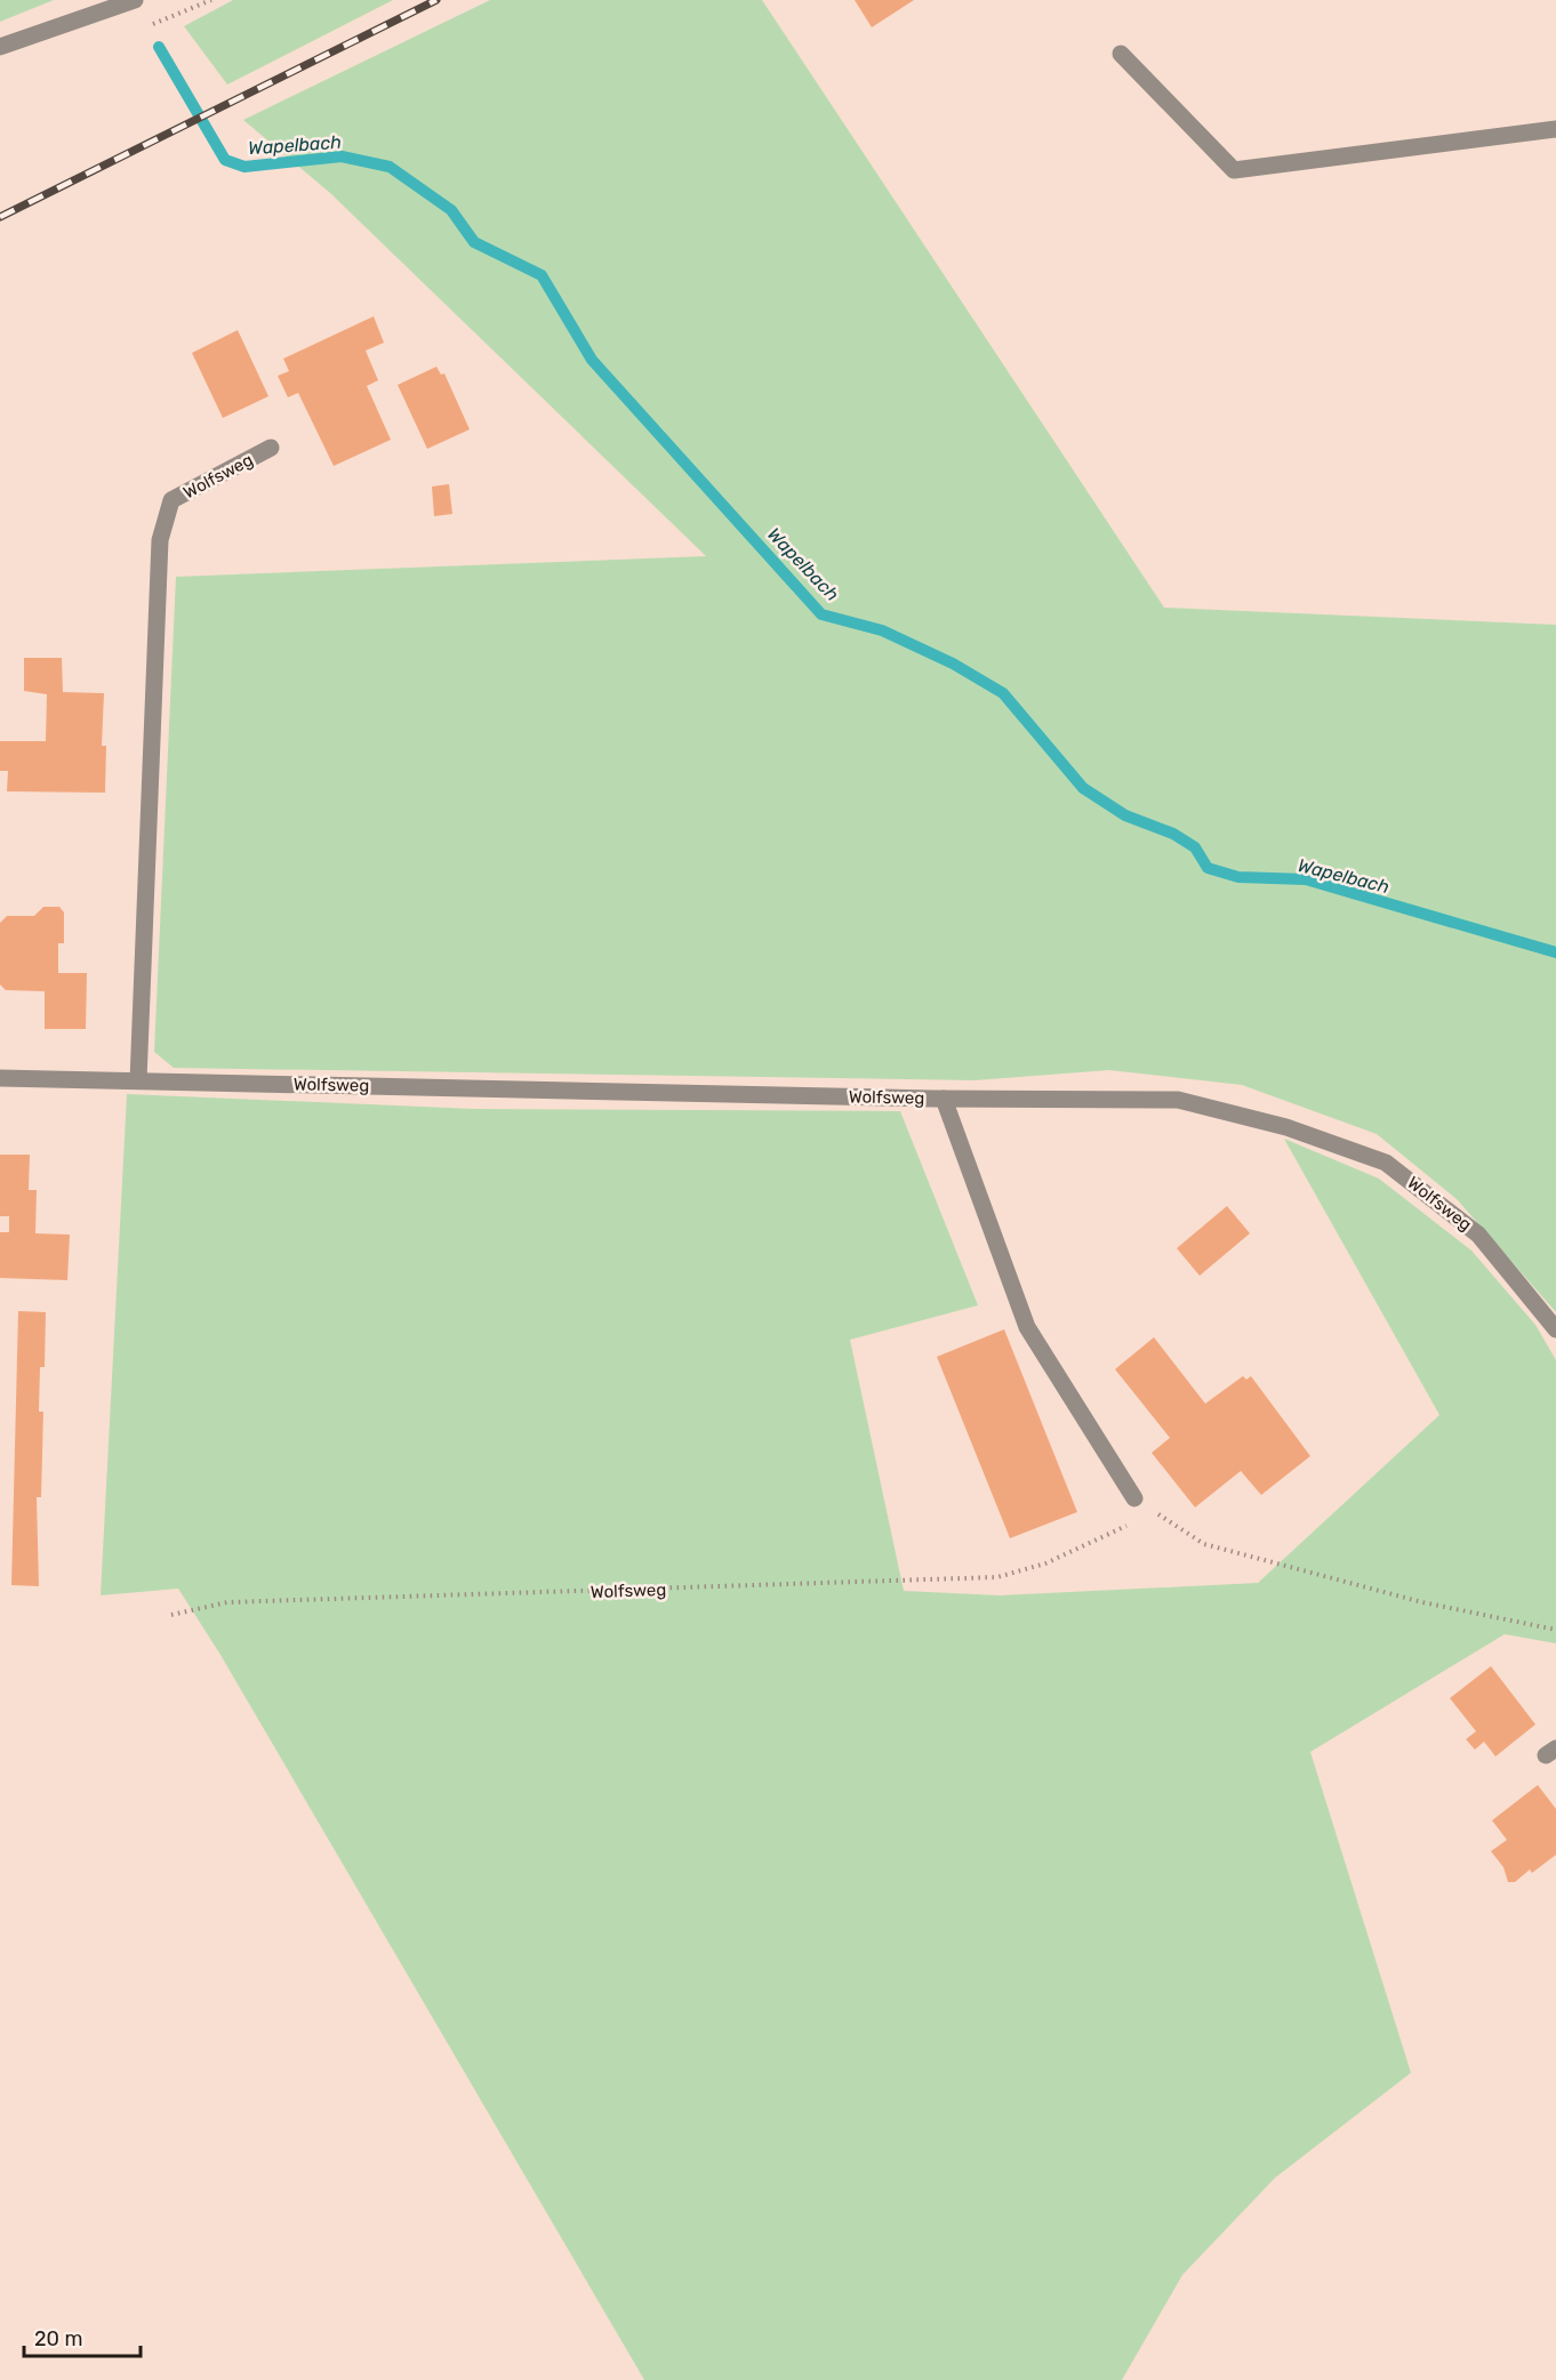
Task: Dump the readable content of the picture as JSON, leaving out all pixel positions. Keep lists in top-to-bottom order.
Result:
{
  "streets": {
    "street": ["Wolfsweg"]
  },
  "water": ["Wapelbach"],
  "scale_bar": "20 m"
}
